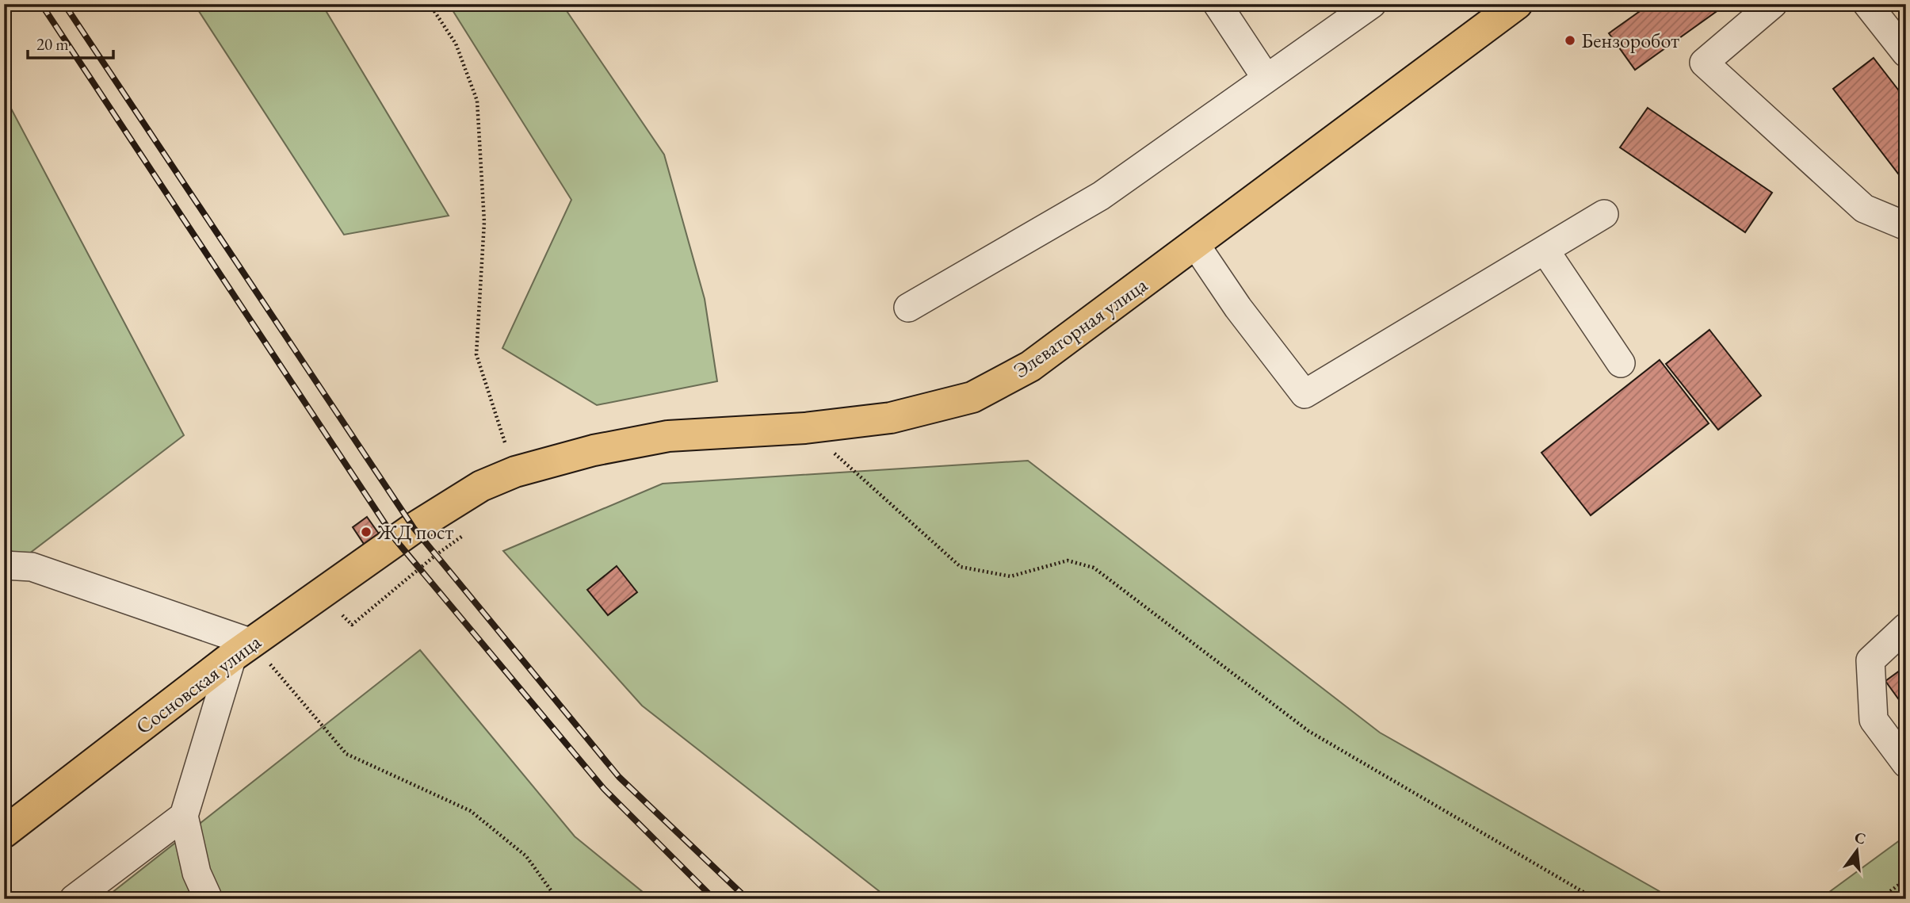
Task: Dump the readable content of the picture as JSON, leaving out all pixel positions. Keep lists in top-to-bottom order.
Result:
{
  "streets": {
    "main road": ["Элеваторная улица", "Сосновская улица"]
  },
  "crossings": [
    ["Элеваторная улица", "Сосновская улица"]
  ],
  "places": ["Бензоробот", "ЖД пост"],
  "scale_bar": "20 m",
  "north": "top"
}
